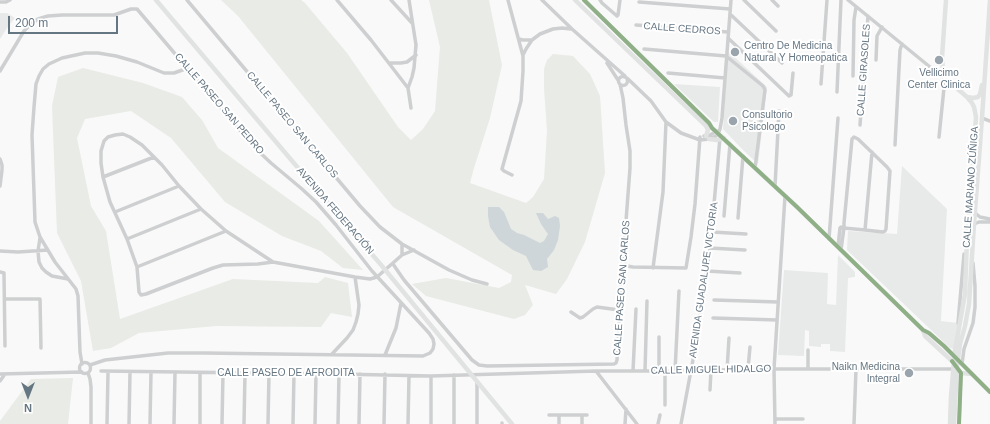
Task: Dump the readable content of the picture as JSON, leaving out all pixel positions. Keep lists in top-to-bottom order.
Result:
{
  "streets": {
    "main road": ["CALLE MARIANO ZÚÑIGA", "AVENIDA FEDERACIÓN"],
    "street": [
      "CALLE CEDROS",
      "CALLE GIRASOLES",
      "CALLE PASEO SAN PEDRO",
      "CALLE PASEO SAN CARLOS",
      "AVENIDA GUADALUPE VICTORIA",
      "CALLE MIGUEL HIDALGO",
      "CALLE PASEO DE AFRODITA"
    ]
  },
  "crossings": [
    ["CALLE CEDROS", "AVENIDA GUADALUPE VICTORIA"],
    ["AVENIDA FEDERACIÓN", "CALLE MIGUEL HIDALGO"],
    ["AVENIDA FEDERACIÓN", "CALLE PASEO DE AFRODITA"],
    ["AVENIDA GUADALUPE VICTORIA", "CALLE MIGUEL HIDALGO"],
    ["CALLE MIGUEL HIDALGO", "CALLE PASEO DE AFRODITA"]
  ],
  "places": [
    "Centro De Medicina Natural Y Homeopatica",
    "Vellicimo Center Clinica",
    "Consultorio Psicologo",
    "Naikn Medicina Integral"
  ],
  "scale_bar": "200 m",
  "north": "bottom"
}
